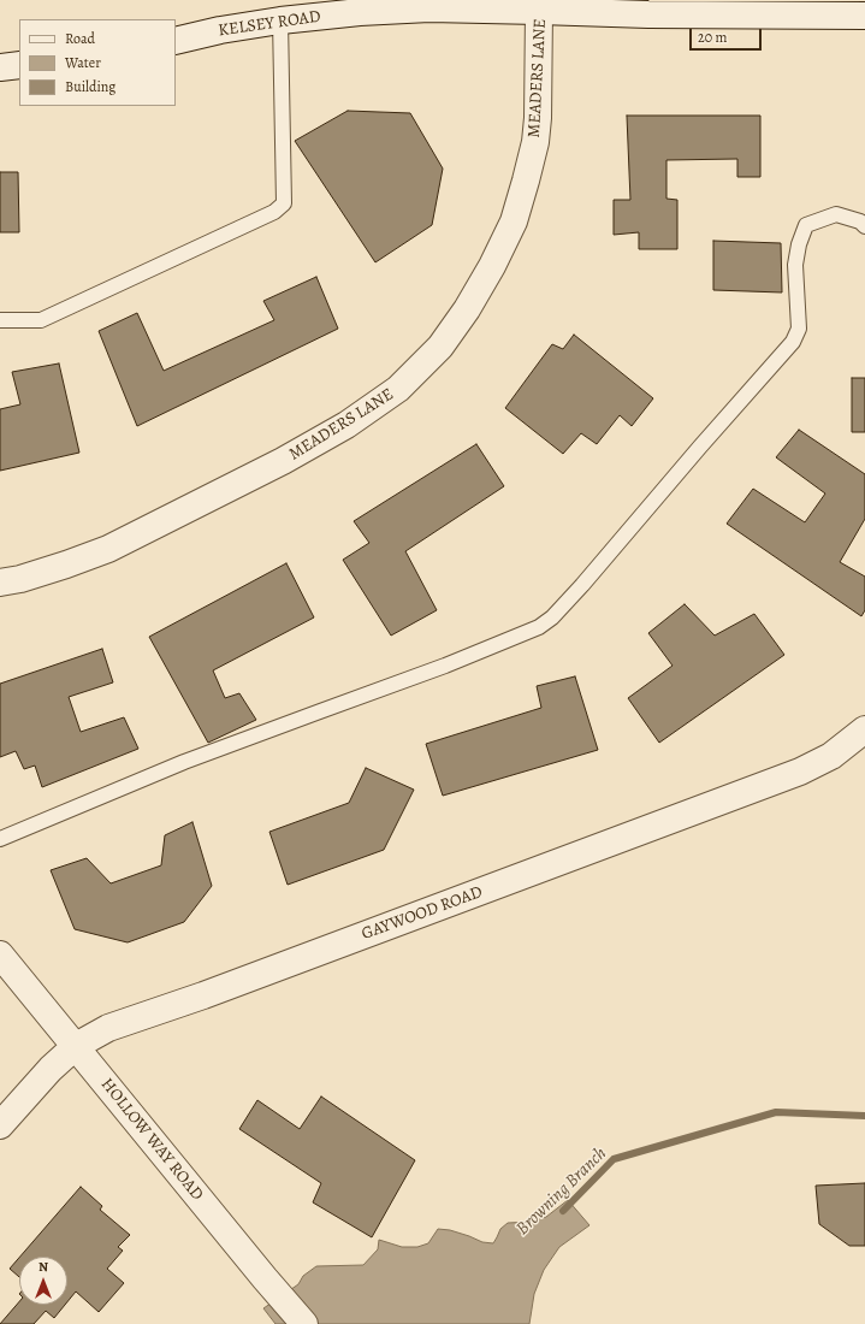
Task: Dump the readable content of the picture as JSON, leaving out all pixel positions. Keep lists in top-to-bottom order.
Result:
{
  "streets": {
    "street": [
      "KELSEY ROAD",
      "MEADERS LANE",
      "GAYWOOD ROAD",
      "HOLLOW WAY ROAD"
    ]
  },
  "crossings": [
    ["KELSEY ROAD", "MEADERS LANE"],
    ["GAYWOOD ROAD", "HOLLOW WAY ROAD"]
  ],
  "water": ["Browning Branch"],
  "legend": ["Road", "Water", "Building"],
  "scale_bar": "20 m",
  "north": "top"
}
